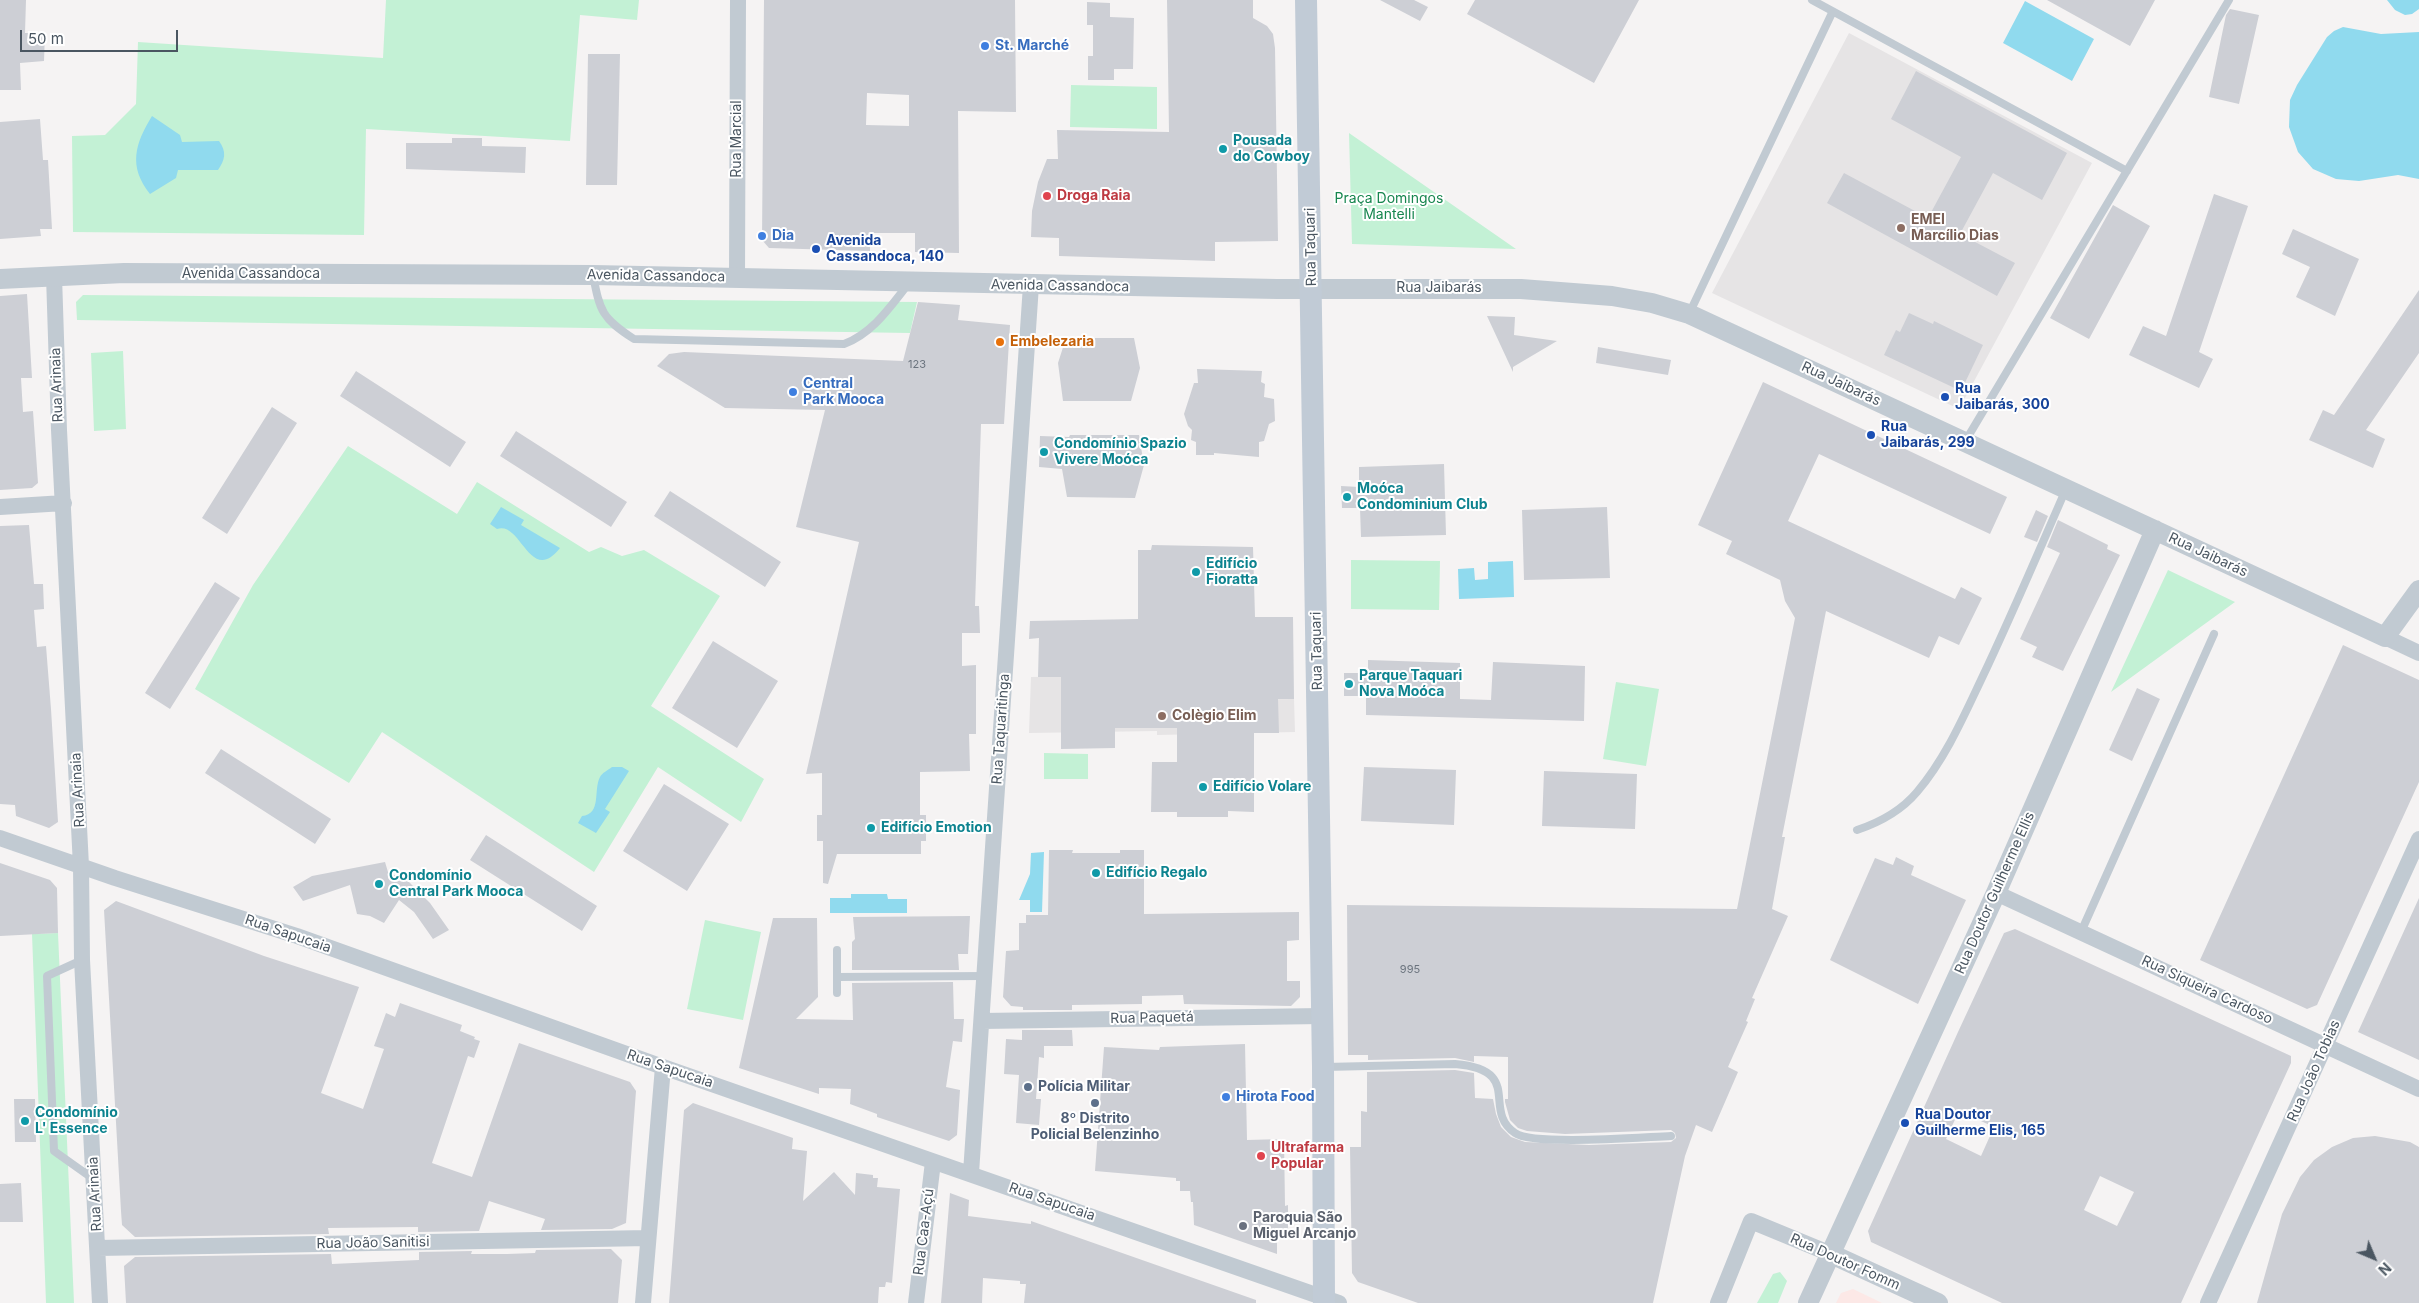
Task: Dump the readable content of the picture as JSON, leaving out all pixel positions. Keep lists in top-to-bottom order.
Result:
{
  "streets": {
    "main road": ["Rua Taquari"],
    "street": [
      "Rua Marcial",
      "Avenida Cassandoca",
      "Rua Jaibarás",
      "Rua Arinaia",
      "Rua Taquaritinga",
      "Rua Doutor Guilherme Ellis",
      "Rua Sapucaia",
      "Rua Siqueira Cardoso",
      "Rua Paquetá",
      "Rua João Tobias",
      "Rua Caa-Açú",
      "Rua João Sanitisi",
      "Rua Doutor Fomm"
    ]
  },
  "crossings": [
    ["Rua Marcial", "Avenida Cassandoca"],
    ["Rua Taquari", "Avenida Cassandoca"],
    ["Rua Taquari", "Rua Jaibarás"],
    ["Rua Taquari", "Rua Sapucaia"],
    ["Rua Taquari", "Rua Paquetá"],
    ["Avenida Cassandoca", "Rua Jaibarás"],
    ["Avenida Cassandoca", "Rua Arinaia"],
    ["Avenida Cassandoca", "Rua Taquaritinga"],
    ["Rua Jaibarás", "Rua Doutor Guilherme Ellis"],
    ["Rua Arinaia", "Rua Sapucaia"],
    ["Rua Arinaia", "Rua João Sanitisi"],
    ["Rua Taquaritinga", "Rua Sapucaia"],
    ["Rua Taquaritinga", "Rua Paquetá"],
    ["Rua Doutor Guilherme Ellis", "Rua Siqueira Cardoso"],
    ["Rua Doutor Guilherme Ellis", "Rua Doutor Fomm"],
    ["Rua Sapucaia", "Rua Caa-Açú"],
    ["Rua Siqueira Cardoso", "Rua João Tobias"]
  ],
  "parks": ["Praça Domingos Mantelli"],
  "places": [
    "St. Marché",
    "Pousada do Cowboy",
    "Droga Raia",
    "EMEI Marcílio Dias",
    "Dia",
    "Avenida Cassandoca, 140",
    "Embelezaria",
    "Central Park Mooca",
    "Rua Jaibarás, 300",
    "Rua Jaibarás, 299",
    "Condomínio Spazio Vivere Moóca",
    "Moóca Condominium Club",
    "Edifício Fioratta",
    "Parque Taquari Nova Moóca",
    "Colègio Elim",
    "Edifício Volare",
    "Edifício Emotion",
    "Edifício Regalo",
    "Condomínio Central Park Mooca",
    "Polícia Militar",
    "Hirota Food",
    "8º Distrito Policial Belenzinho",
    "Condomínio L' Essence",
    "Rua Doutor Guilherme Elis, 165",
    "Ultrafarma Popular",
    "Paroquia São Miguel Arcanjo"
  ],
  "house_numbers": ["123", "995"],
  "scale_bar": "50 m",
  "north": "bottom right"
}
